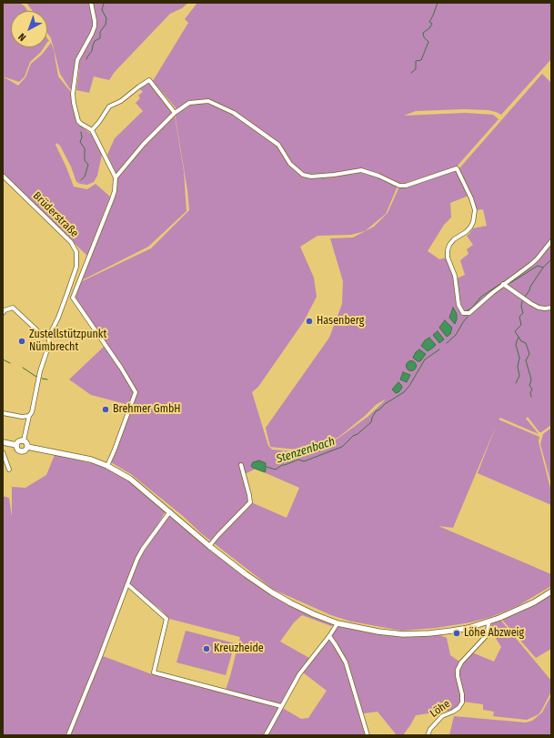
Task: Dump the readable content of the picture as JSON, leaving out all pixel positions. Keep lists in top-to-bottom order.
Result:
{
  "streets": {
    "street": ["Brüderstraße", "Löhe"]
  },
  "water": ["Stenzenbach"],
  "places": [
    "Hasenberg",
    "Zustellstützpunkt Nümbrecht",
    "Brehmer GmbH",
    "Löhe Abzweig",
    "Kreuzheide"
  ],
  "north": "bottom left"
}
